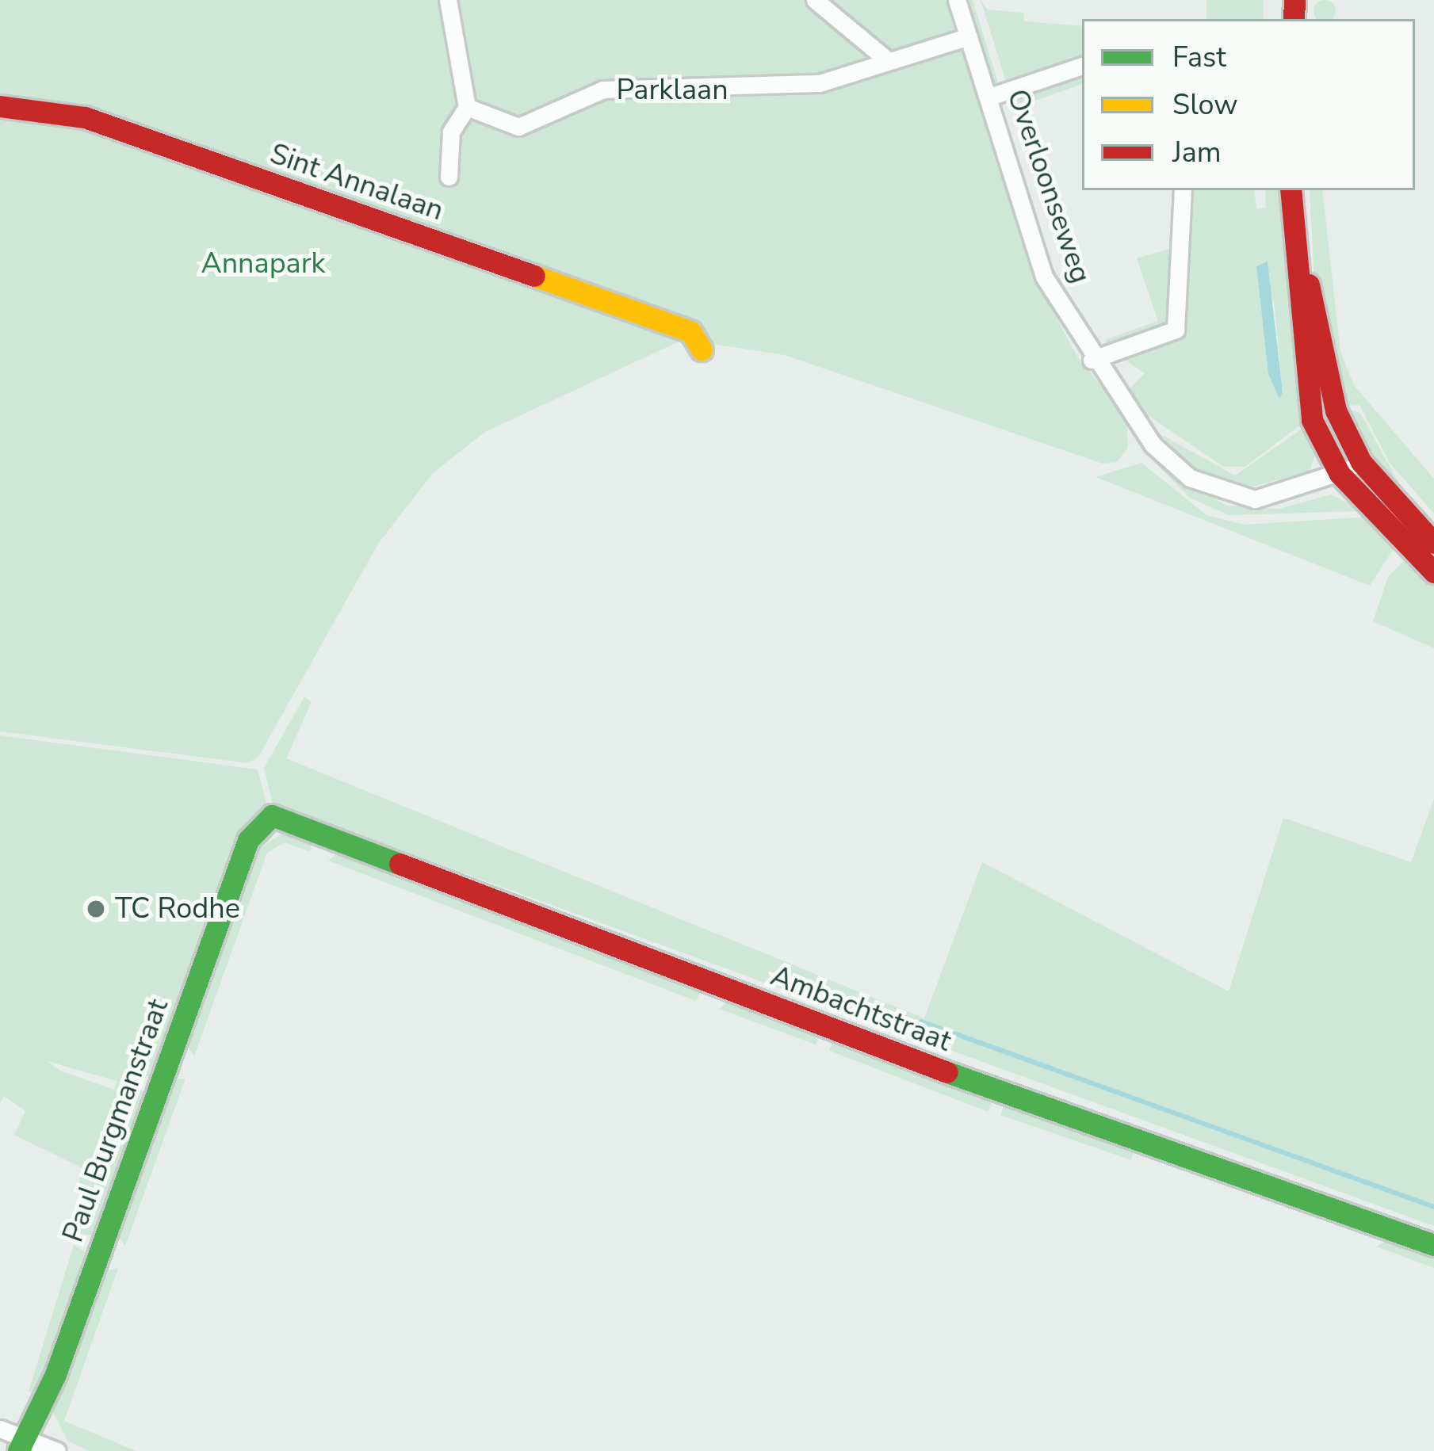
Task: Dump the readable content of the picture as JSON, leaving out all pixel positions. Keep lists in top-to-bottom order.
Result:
{
  "streets": {
    "street": [
      "Parklaan",
      "Sint Annalaan",
      "Overloonseweg",
      "Ambachtstraat",
      "Paul Burgmanstraat"
    ]
  },
  "crossings": [
    ["Parklaan", "Overloonseweg"],
    ["Ambachtstraat", "Paul Burgmanstraat"]
  ],
  "parks": ["Annapark"],
  "places": ["TC Rodhe"],
  "legend": ["Fast", "Slow", "Jam"]
}
